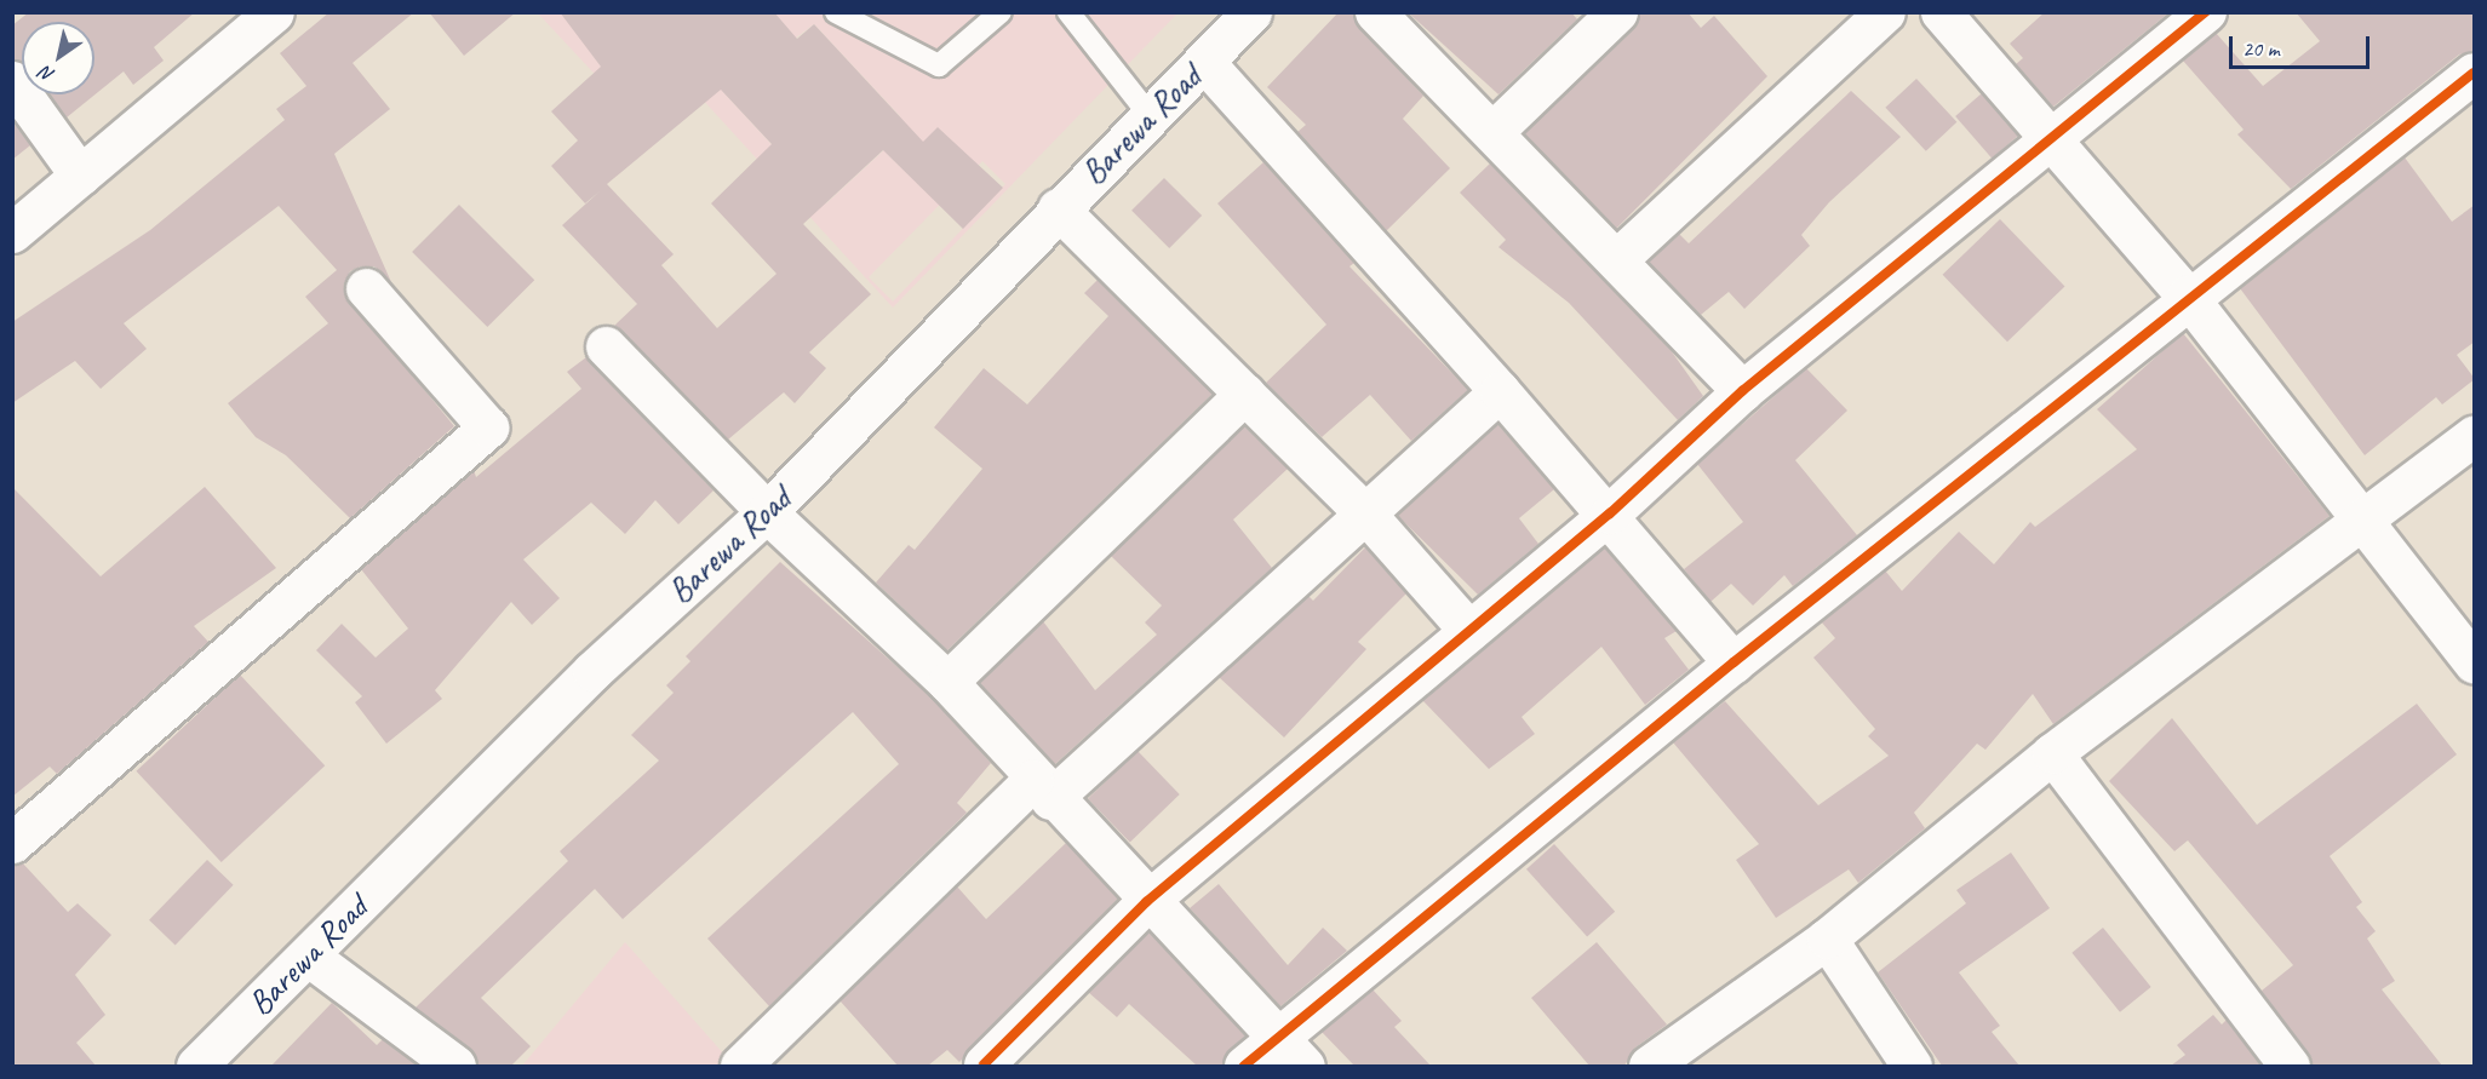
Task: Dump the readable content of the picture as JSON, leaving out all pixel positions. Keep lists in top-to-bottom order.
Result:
{
  "streets": {
    "street": ["Barewa Road"]
  },
  "scale_bar": "20 m",
  "north": "bottom left"
}
